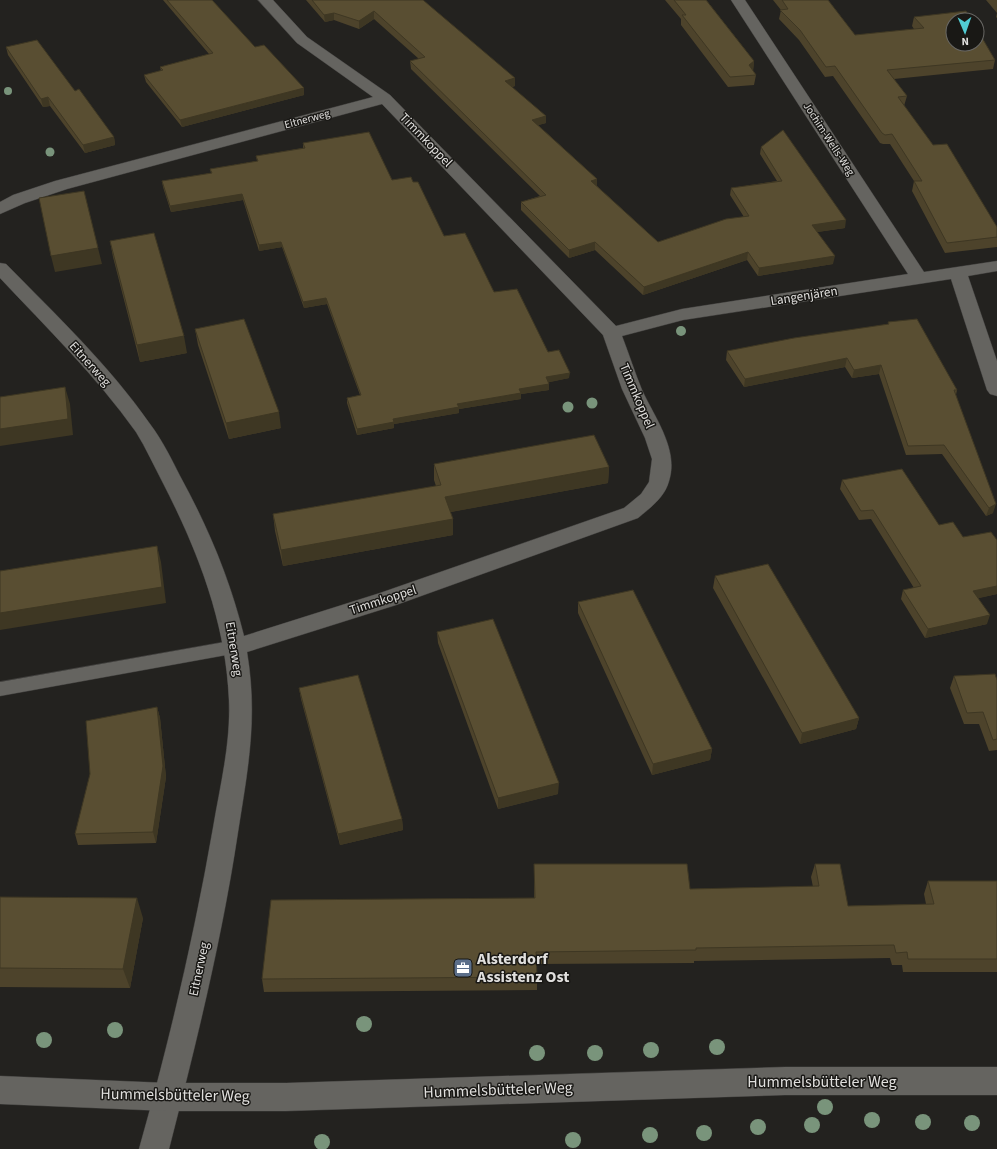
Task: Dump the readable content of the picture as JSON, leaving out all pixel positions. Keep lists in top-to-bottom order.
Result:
{
  "streets": {
    "street": [
      "Eitnerweg",
      "Jochim-Wells-Weg",
      "Timmkoppel",
      "Langenjären",
      "Hummelsbütteler Weg"
    ]
  },
  "crossings": [
    ["Eitnerweg", "Timmkoppel"],
    ["Eitnerweg", "Hummelsbütteler Weg"],
    ["Jochim-Wells-Weg", "Langenjären"],
    ["Timmkoppel", "Langenjären"]
  ],
  "places": {
    "office": ["Alsterdorf Assistenz Ost"]
  },
  "north": "bottom"
}
